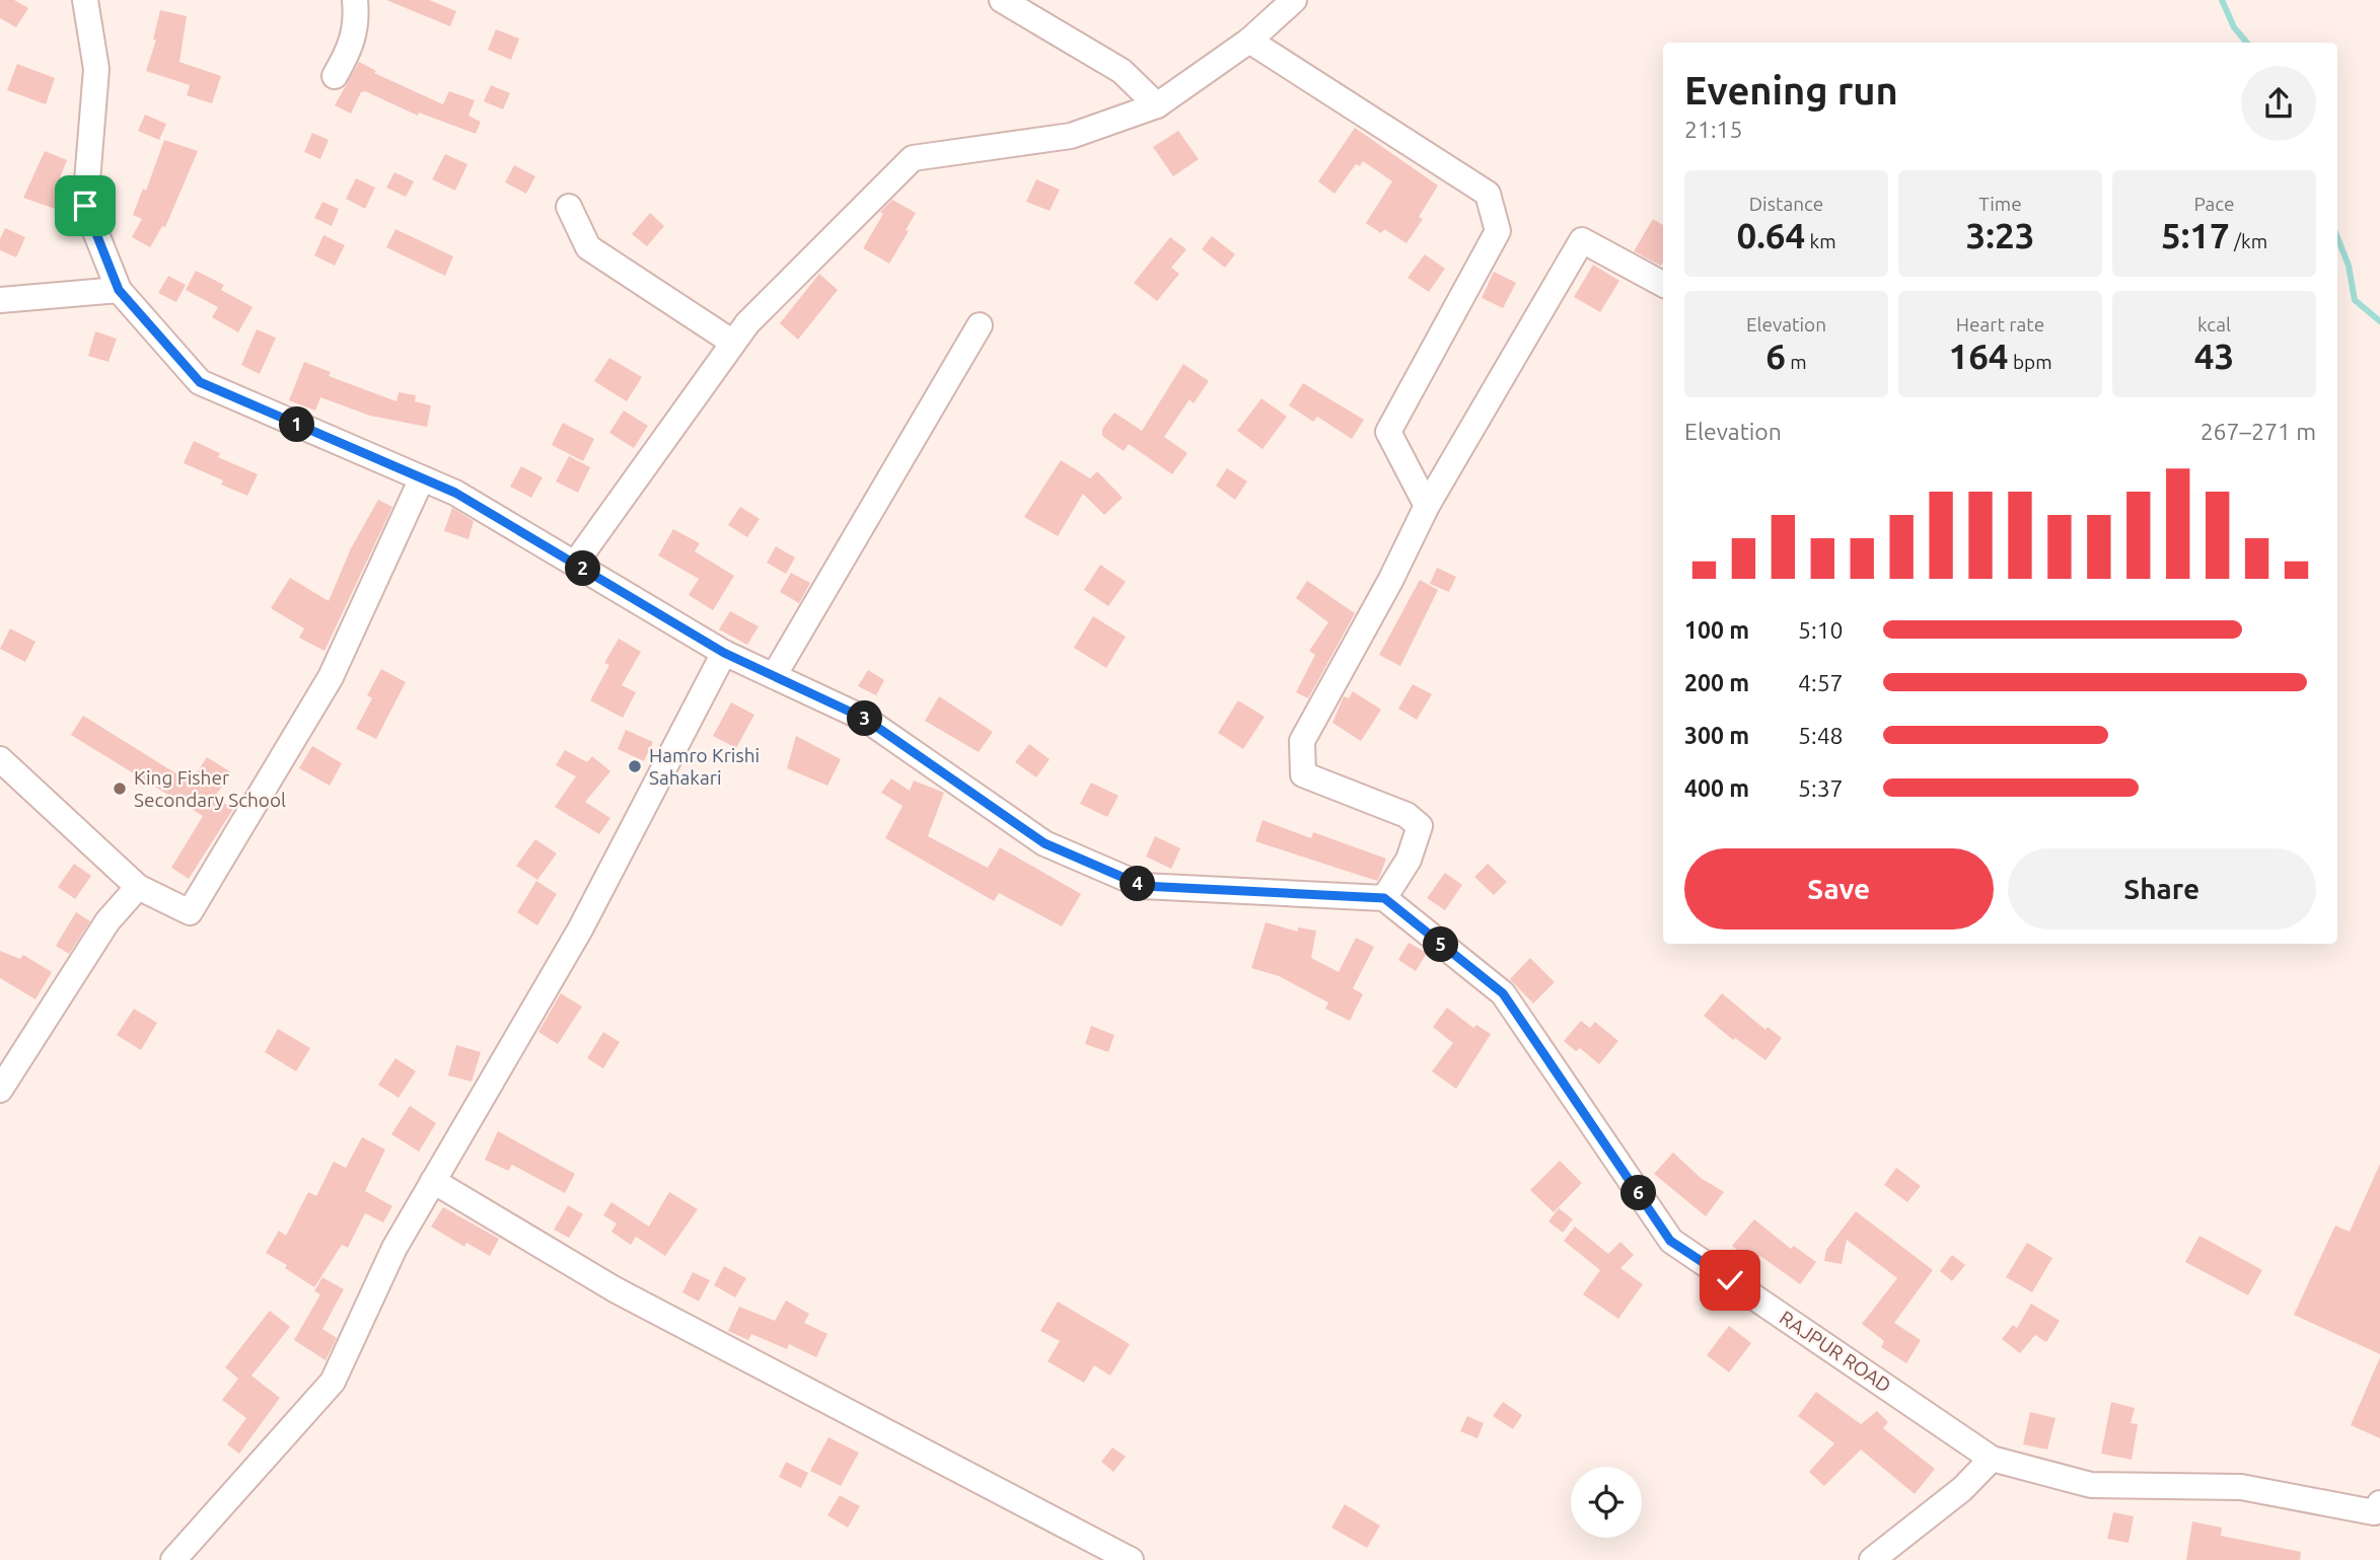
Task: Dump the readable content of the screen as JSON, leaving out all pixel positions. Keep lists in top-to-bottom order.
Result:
{
  "streets": {
    "street": ["RAJPUR ROAD"]
  },
  "places": ["Hamro Krishi Sahakari", "King Fisher Secondary School"],
  "page": {
    "heading": ["Evening run", "21:15"],
    "stats": [
      ["Distance", "0.64 km"],
      ["Time", "3:23"],
      ["Pace", "5:17 /km"],
      ["Elevation", "6 m"],
      ["Heart rate", "164 bpm"],
      ["kcal", "43"]
    ],
    "chart": ["Elevation", "267–271 m"],
    "pins": [
      "1",
      "2",
      "3",
      "4",
      "5",
      "6"
    ],
    "list": [
      {
        "name": "100 m",
        "note": "5:10"
      },
      {
        "name": "200 m",
        "note": "4:57"
      },
      {
        "name": "300 m",
        "note": "5:48"
      },
      {
        "name": "400 m",
        "note": "5:37"
      }
    ],
    "buttons": ["Save", "Share"]
  }
}
